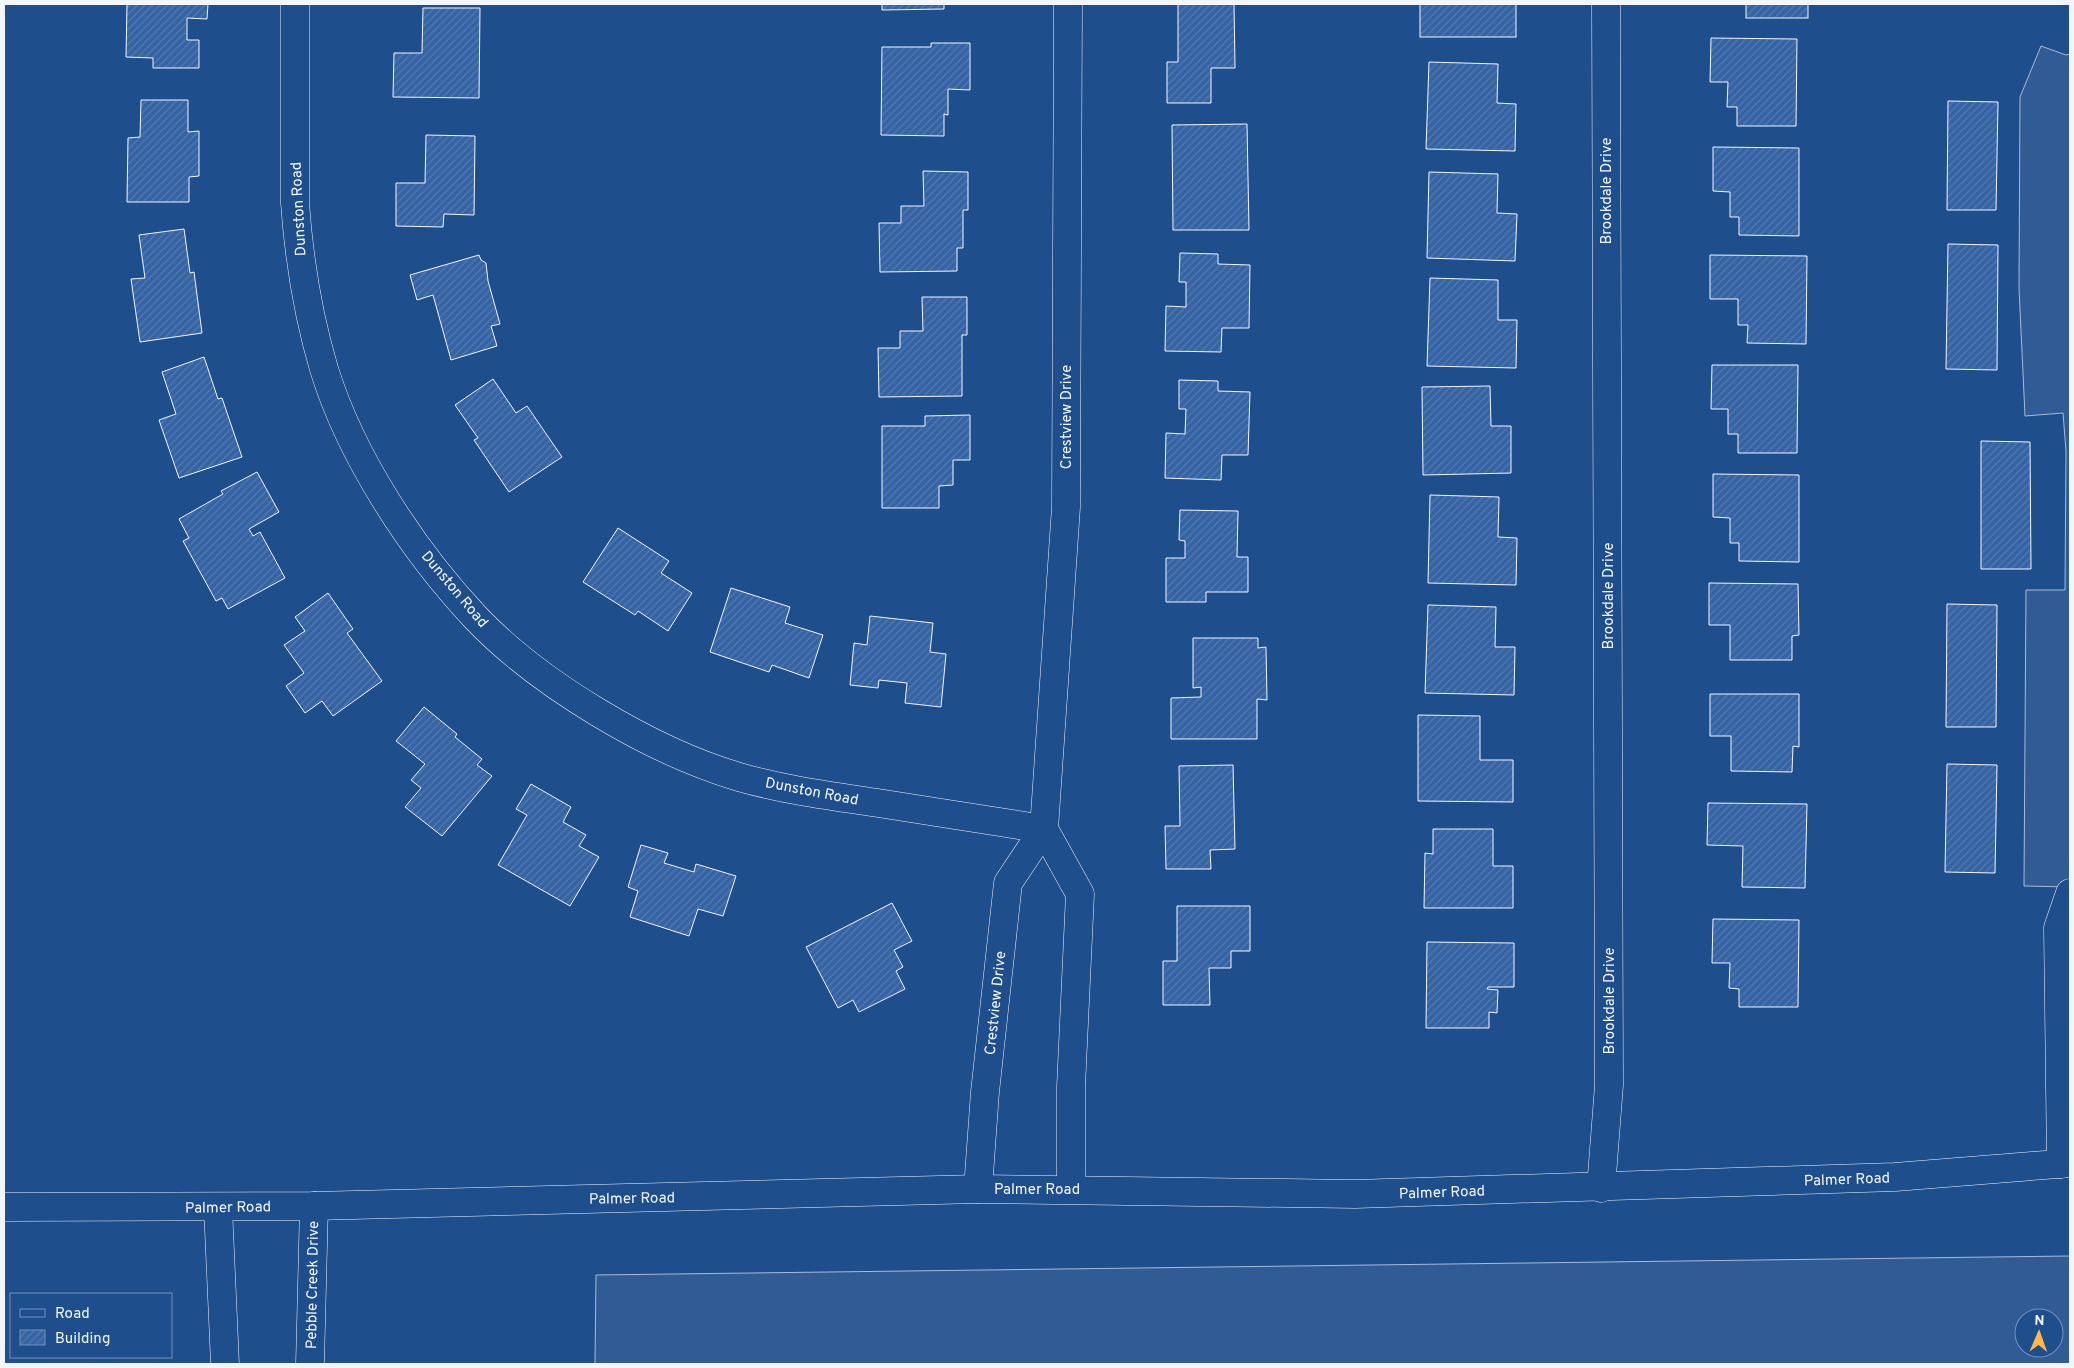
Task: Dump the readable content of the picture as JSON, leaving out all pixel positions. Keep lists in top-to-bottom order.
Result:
{
  "streets": {
    "street": [
      "Brookdale Drive",
      "Dunston Road",
      "Crestview Drive",
      "Palmer Road",
      "Pebble Creek Drive"
    ]
  },
  "crossings": [
    ["Brookdale Drive", "Palmer Road"],
    ["Dunston Road", "Crestview Drive"],
    ["Crestview Drive", "Palmer Road"],
    ["Palmer Road", "Pebble Creek Drive"]
  ],
  "legend": ["Road", "Building"],
  "north": "top"
}
